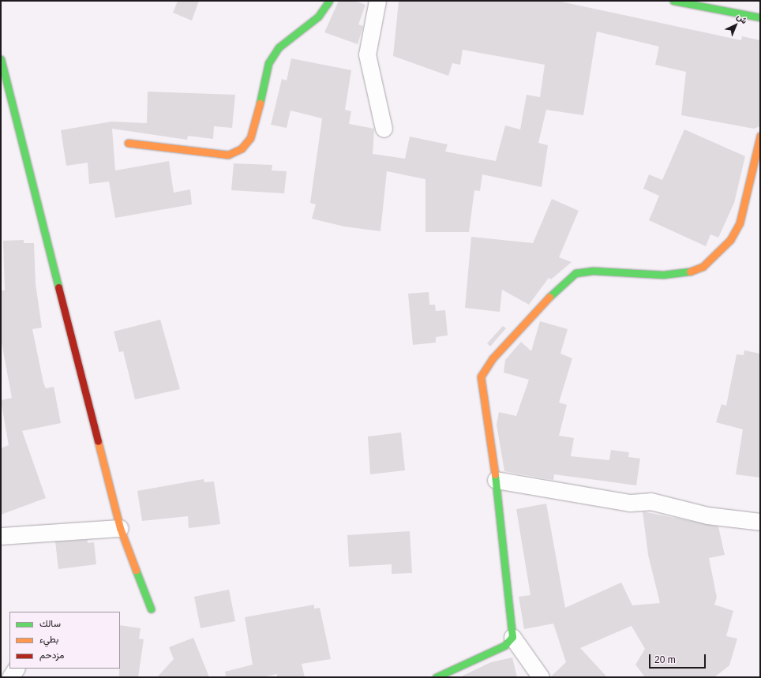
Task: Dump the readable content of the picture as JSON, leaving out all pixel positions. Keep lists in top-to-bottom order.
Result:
{
  "legend": ["سالك", "بطيء", "مزدحم"],
  "scale_bar": "20 m",
  "north": "top right"
}
